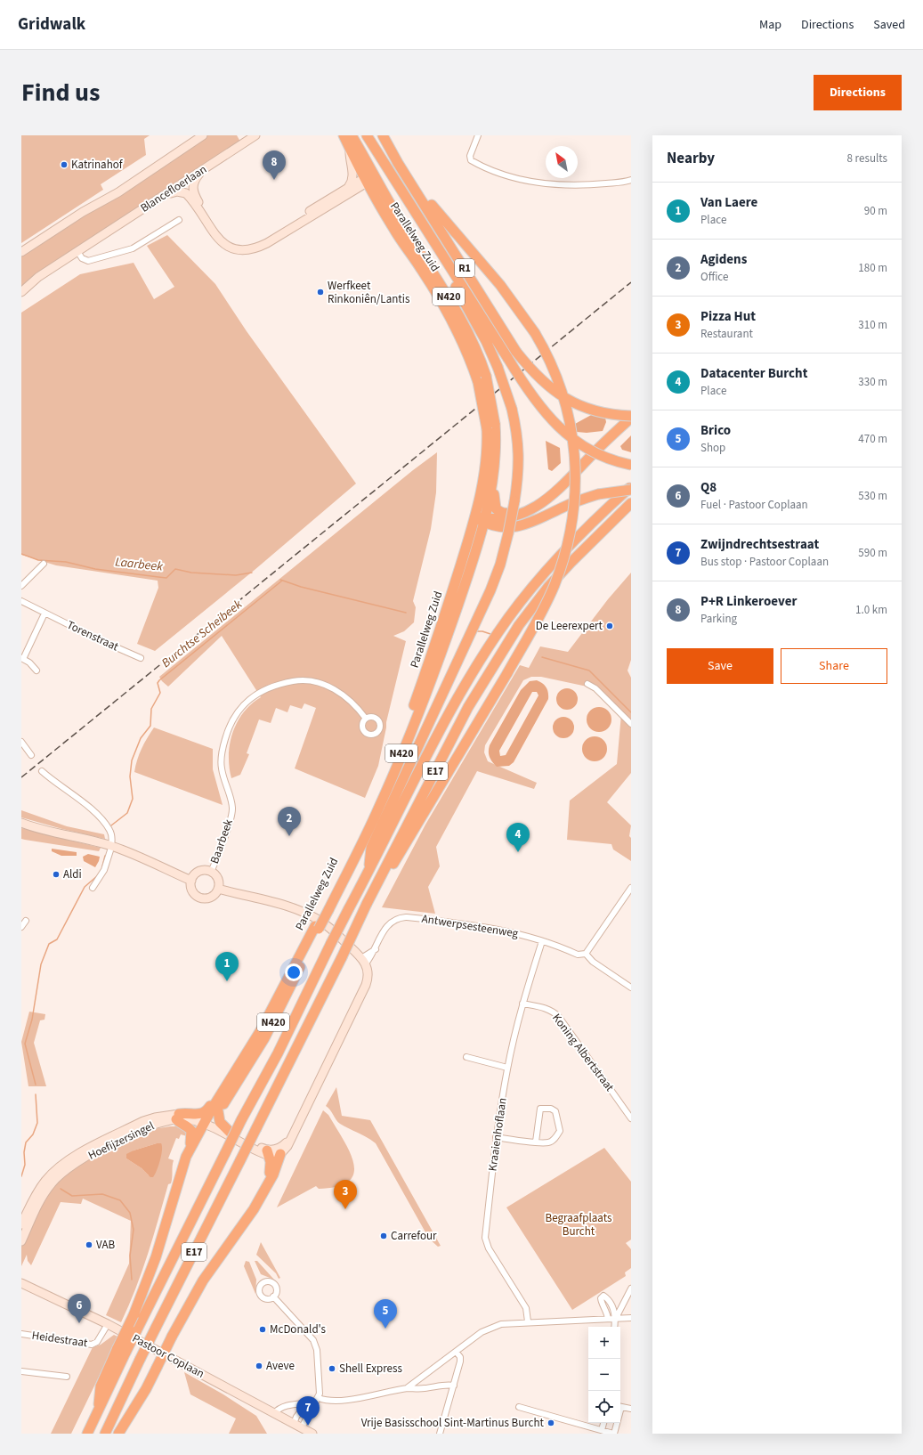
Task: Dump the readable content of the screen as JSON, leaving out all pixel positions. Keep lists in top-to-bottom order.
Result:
{
  "streets": {
    "highway": [
      "Parallelweg Zuid",
      "R1",
      "N420",
      "E17"
    ],
    "street": [
      "Blancefloerlaan",
      "Torenstraat",
      "Baarbeek",
      "Antwerpsesteenweg",
      "Koning Albertstraat",
      "Kraaienhoflaan",
      "Hoefijzersingel",
      "Heidestraat",
      "Pastoor Coplaan"
    ]
  },
  "crossings": [
    ["Parallelweg Zuid", "N420"],
    ["Parallelweg Zuid", "Hoefijzersingel"],
    ["Antwerpsesteenweg", "Kraaienhoflaan"],
    ["Koning Albertstraat", "Kraaienhoflaan"],
    ["Heidestraat", "Pastoor Coplaan"]
  ],
  "water": ["Laarbeek", "Burchtse Scheibeek"],
  "parks": ["Begraafplaats Burcht"],
  "places": [
    "Katrinahof",
    "Werfkeet Rinkoniên/Lantis",
    "De Leerexpert",
    "Aldi",
    "Carrefour",
    "VAB",
    "McDonald's",
    "Aveve",
    "Shell Express",
    "Vrije Basisschool Sint-Martinus Burcht"
  ],
  "north": "top left",
  "page": {
    "header": "Gridwalk",
    "nav": ["Map", "Directions", "Saved"],
    "title": "Find us",
    "buttons": [
      "Directions",
      ["Save", "Share"]
    ],
    "heading": ["Nearby", "8 results"],
    "pins": [
      "8",
      "2",
      "4",
      "1",
      "3",
      "6",
      "5",
      "7"
    ],
    "list": [
      {
        "mark": "1",
        "name": "Van Laere",
        "note": "Place",
        "value": "90 m"
      },
      {
        "mark": "2",
        "name": "Agidens",
        "note": "Office",
        "value": "180 m"
      },
      {
        "mark": "3",
        "name": "Pizza Hut",
        "note": "Restaurant",
        "value": "310 m"
      },
      {
        "mark": "4",
        "name": "Datacenter Burcht",
        "note": "Place",
        "value": "330 m"
      },
      {
        "mark": "5",
        "name": "Brico",
        "note": "Shop",
        "value": "470 m"
      },
      {
        "mark": "6",
        "name": "Q8",
        "note": "Fuel · Pastoor Coplaan",
        "value": "530 m"
      },
      {
        "mark": "7",
        "name": "Zwijndrechtsestraat",
        "note": "Bus stop · Pastoor Coplaan",
        "value": "590 m"
      },
      {
        "mark": "8",
        "name": "P+R Linkeroever",
        "note": "Parking",
        "value": "1.0 km"
      }
    ],
    "map_buttons": ["+", "−"]
  }
}
